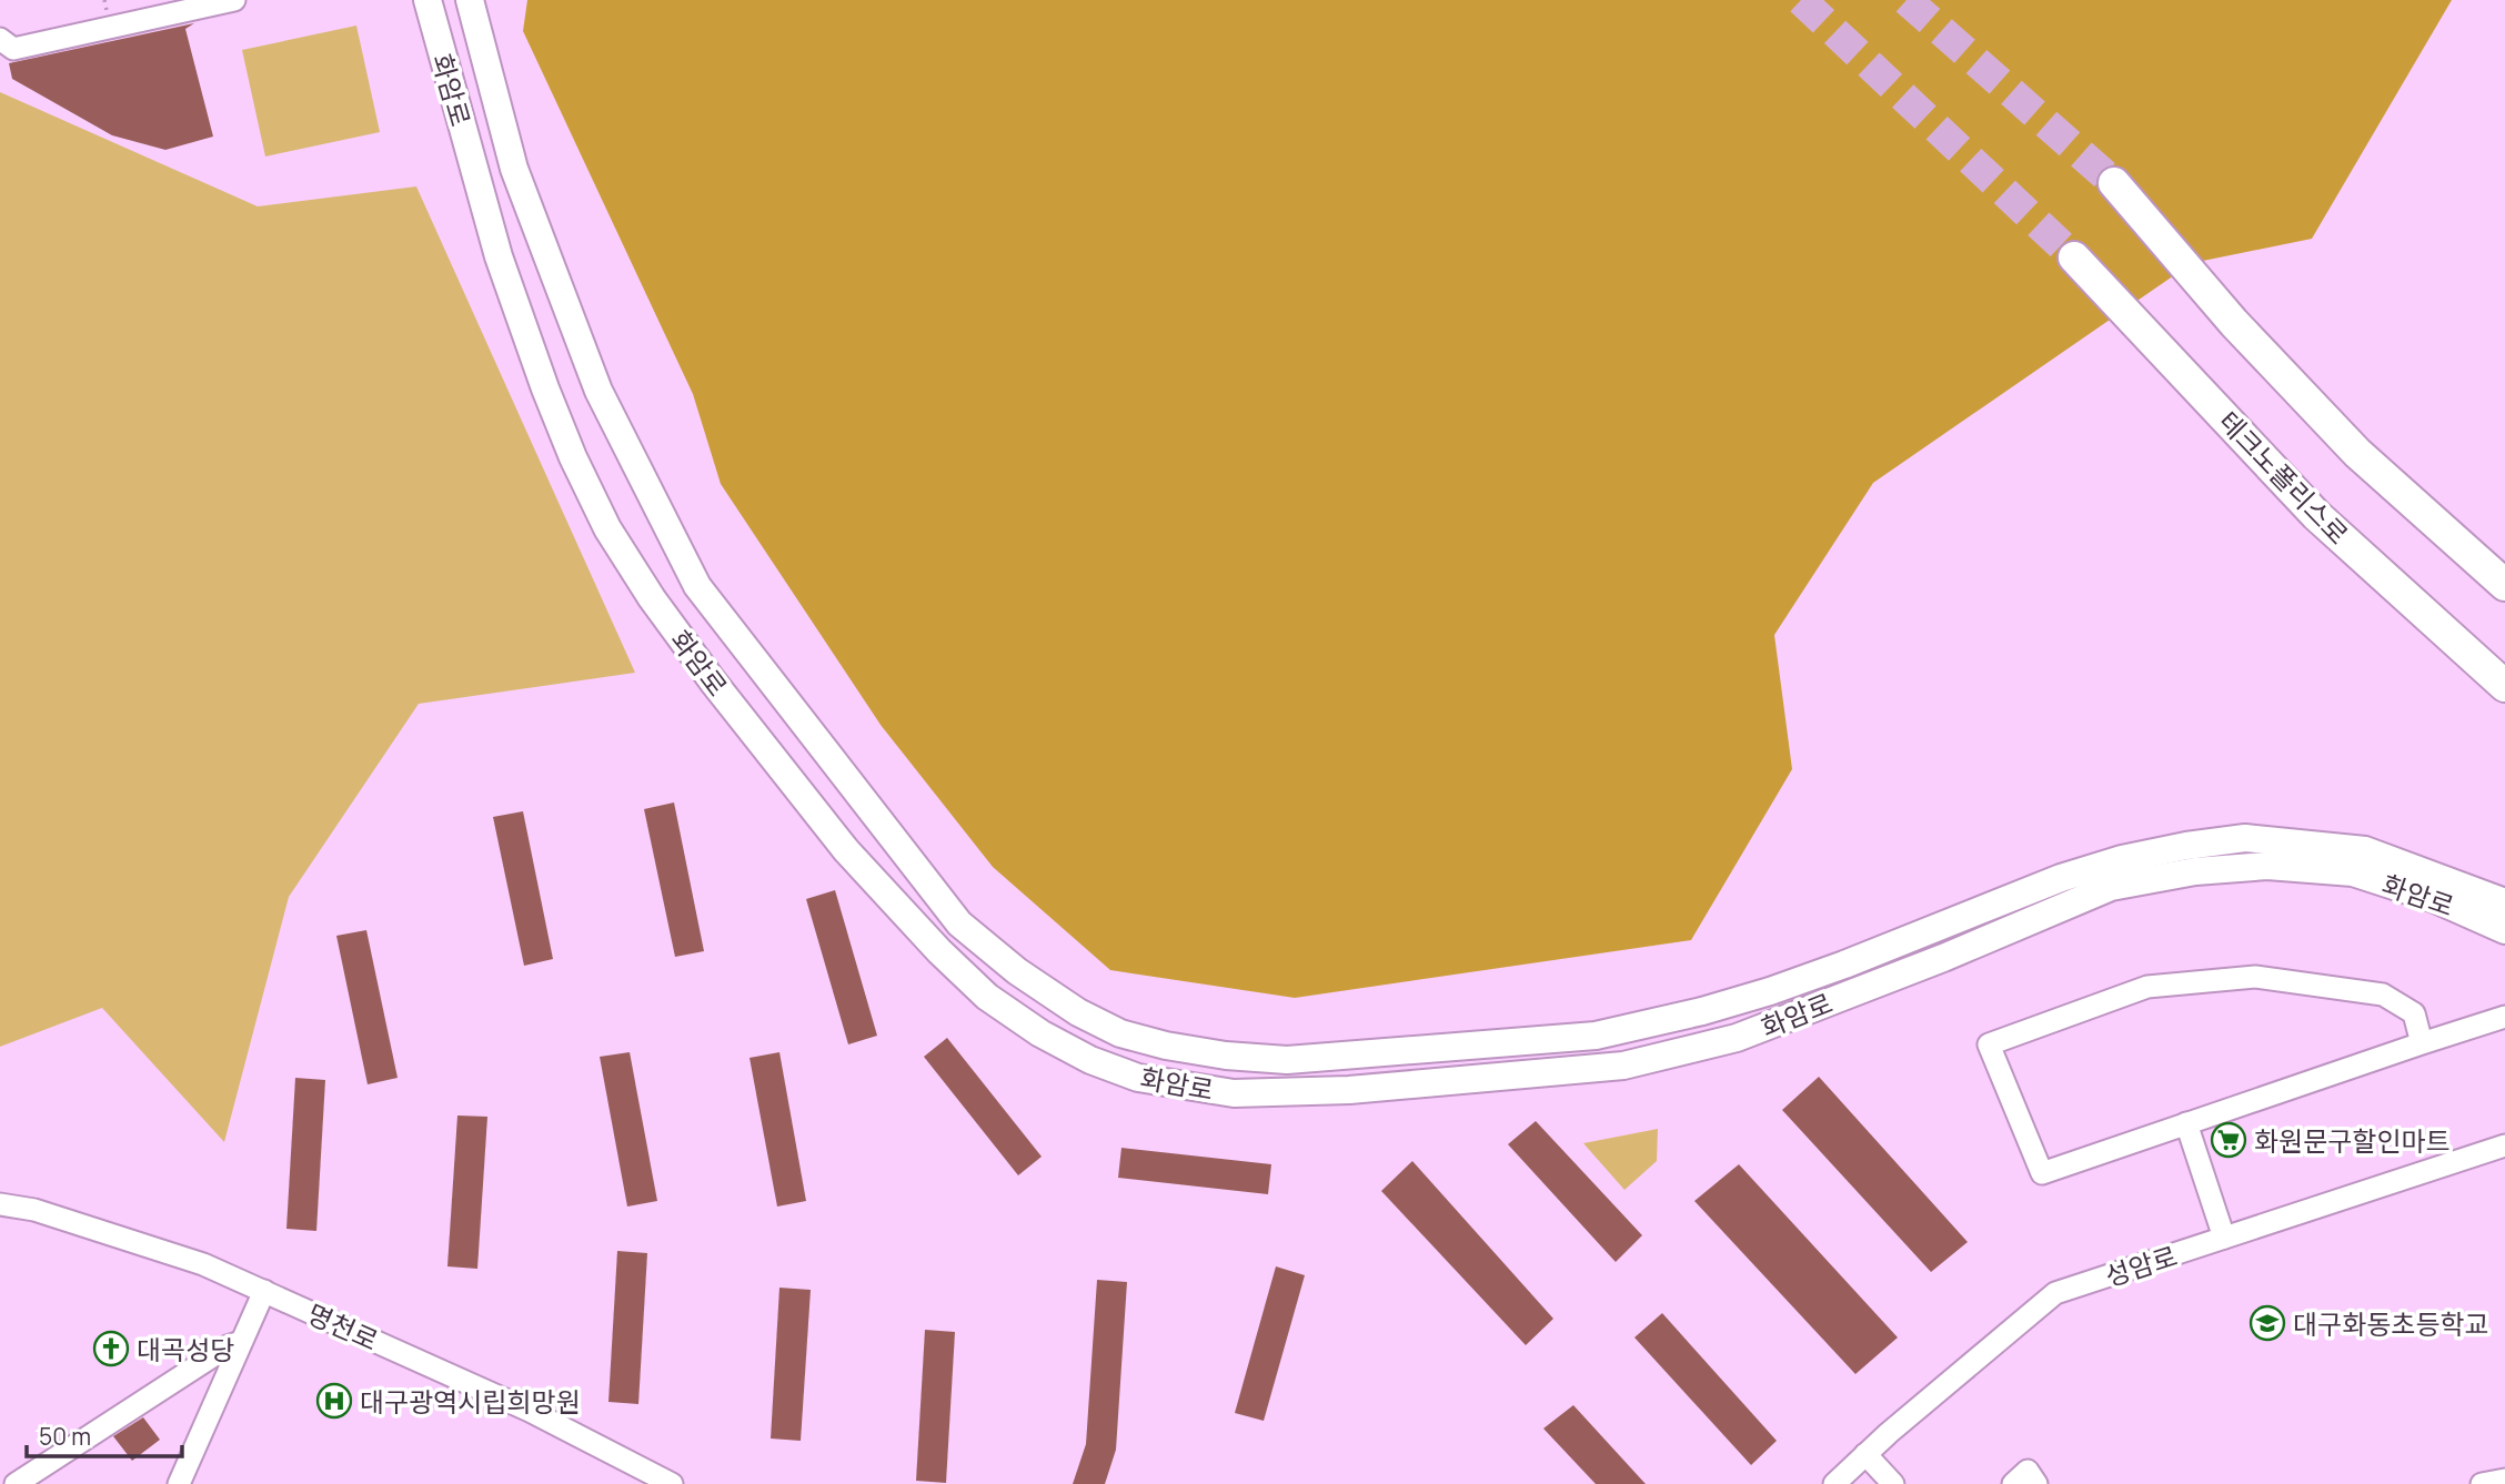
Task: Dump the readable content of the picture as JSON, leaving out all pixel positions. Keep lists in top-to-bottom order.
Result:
{
  "streets": {
    "highway": ["테크노폴리스로"],
    "main road": ["화암로"],
    "street": ["성암로", "명천로"]
  },
  "places": {
    "supermarket": ["화원문구할인마트"],
    "school or university": ["대구화동초등학교"],
    "church": ["대곡성당"],
    "hospital": ["대구광역시립희망원"]
  },
  "scale_bar": "50 m"
}
